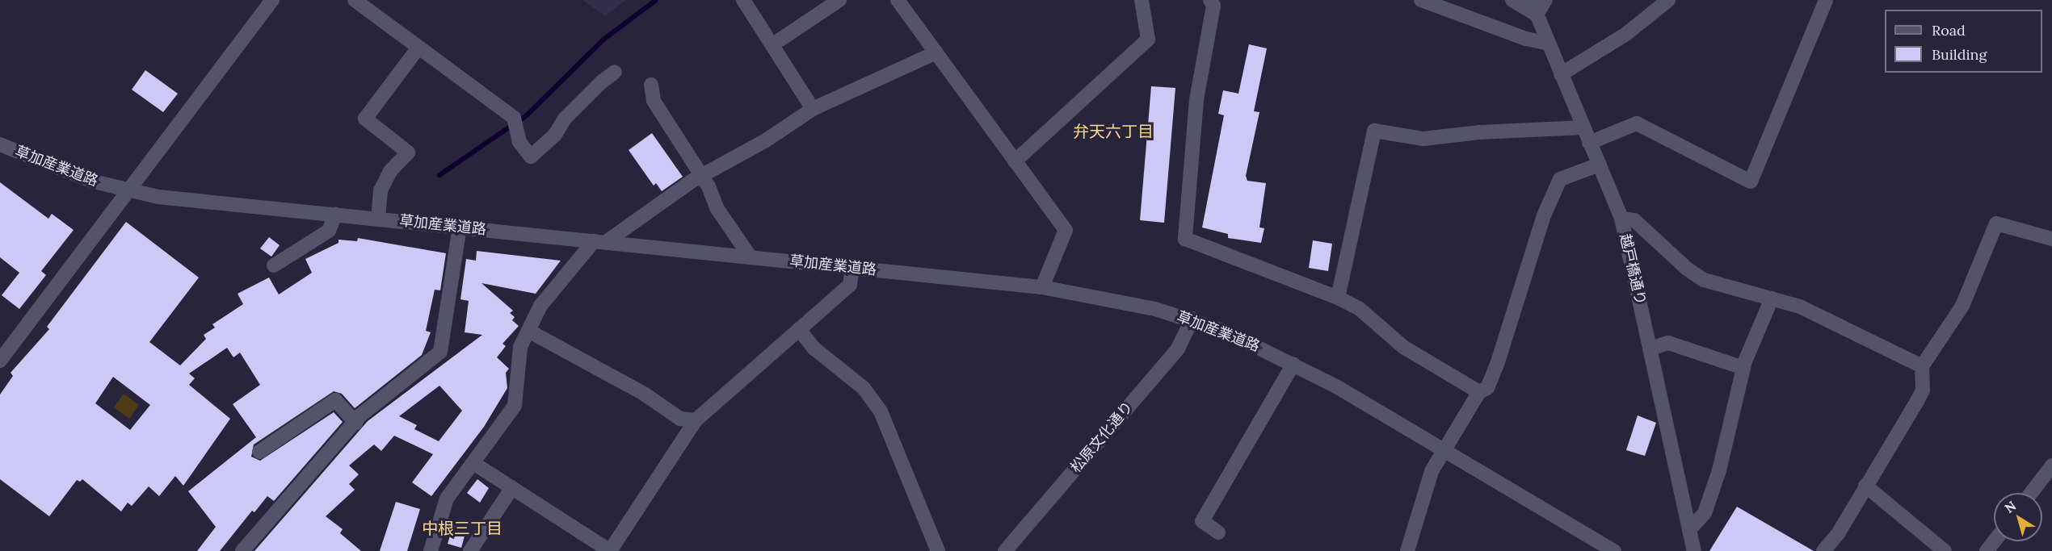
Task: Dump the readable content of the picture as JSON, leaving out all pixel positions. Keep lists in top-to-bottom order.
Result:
{
  "streets": {
    "street": ["草加産業道路", "越戸橋通り", "松原文化通り"]
  },
  "crossings": [
    ["草加産業道路", "松原文化通り"]
  ],
  "districts": ["弁天六丁目", "中根三丁目"],
  "legend": ["Road", "Building"],
  "north": "top left"
}
